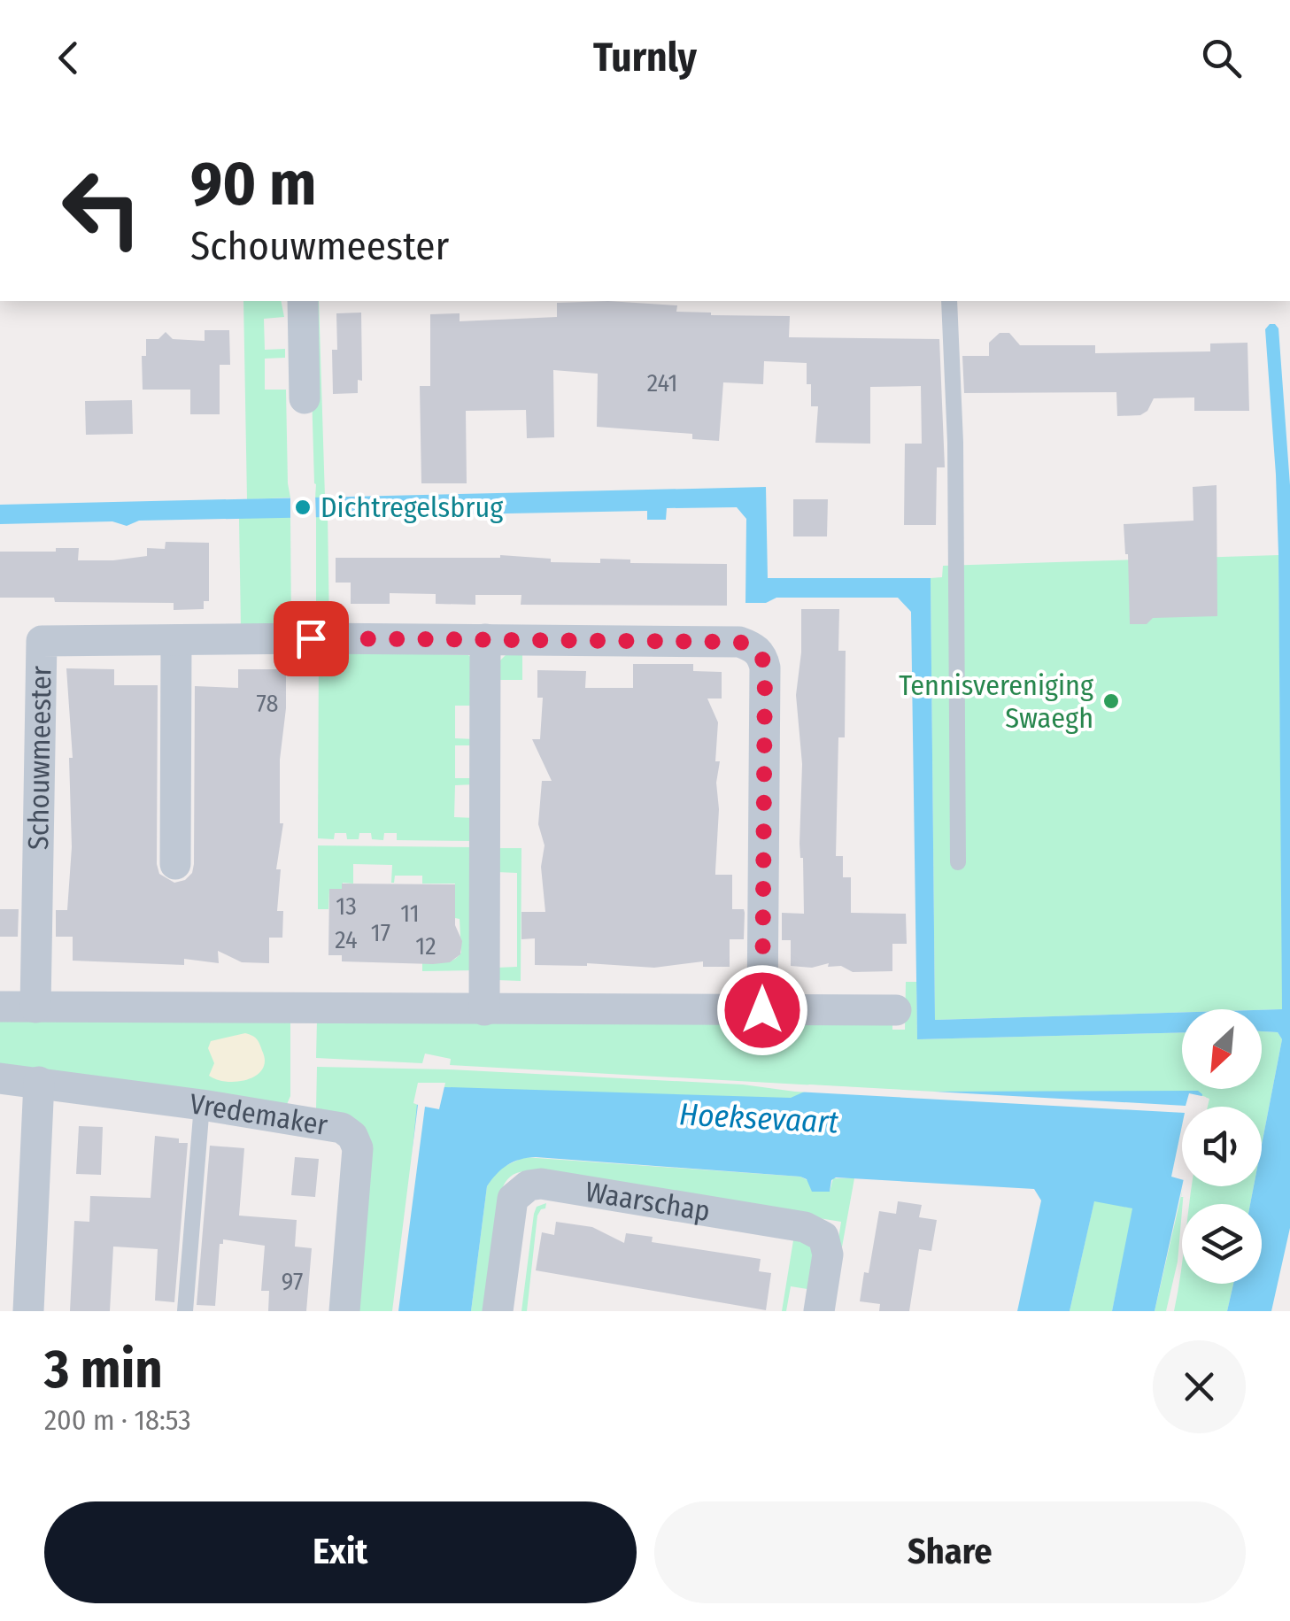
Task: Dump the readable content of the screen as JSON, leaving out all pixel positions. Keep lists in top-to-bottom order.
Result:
{
  "streets": {
    "street": ["Schouwmeester", "Vredemaker", "Waarschap"]
  },
  "water": ["Hoeksevaart"],
  "places": ["Dichtregelsbrug", "Tennisvereniging Swaegh"],
  "house_numbers": [
    "241",
    "78",
    "13",
    "11",
    "17",
    "24",
    "12",
    "97"
  ],
  "north": "bottom left",
  "page": {
    "header": "Turnly",
    "turn": ["90 m", "Schouwmeester"],
    "heading": ["3 min", "200 m · 18:53"],
    "buttons": ["Exit", "Share"]
  }
}
